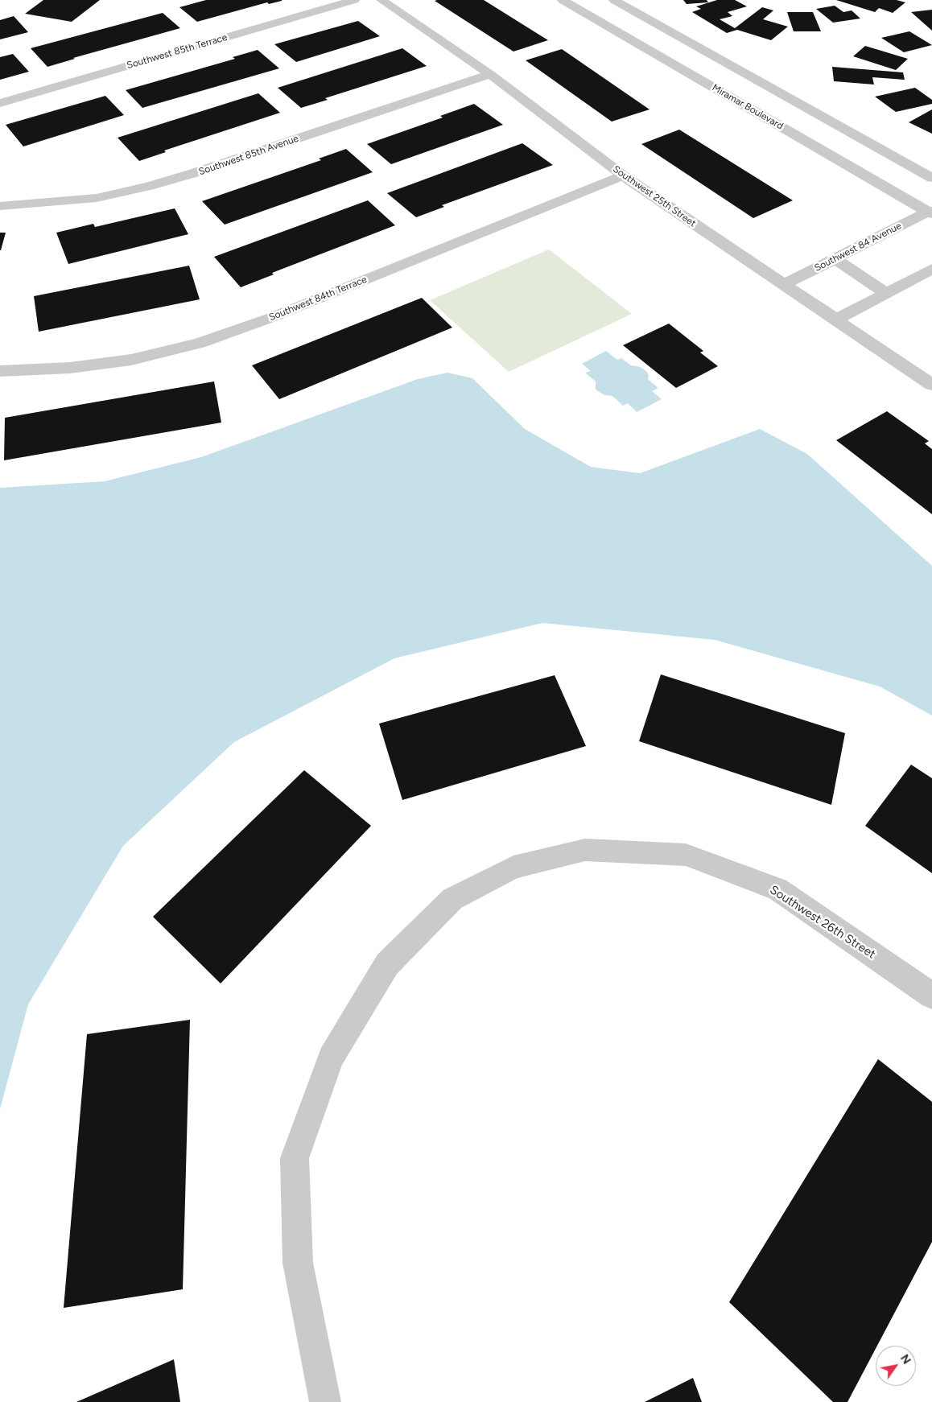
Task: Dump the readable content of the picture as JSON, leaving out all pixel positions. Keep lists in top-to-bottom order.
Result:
{
  "streets": {
    "street": [
      "Southwest 85th Terrace",
      "Miramar Boulevard",
      "Southwest 85th Avenue",
      "Southwest 25th Street",
      "Southwest 84 Avenue",
      "Southwest 84th Terrace",
      "Southwest 26th Street"
    ]
  },
  "crossings": [
    ["Miramar Boulevard", "Southwest 84 Avenue"],
    ["Southwest 85th Avenue", "Southwest 25th Street"],
    ["Southwest 25th Street", "Southwest 84 Avenue"],
    ["Southwest 25th Street", "Southwest 84th Terrace"]
  ],
  "north": "top right"
}
